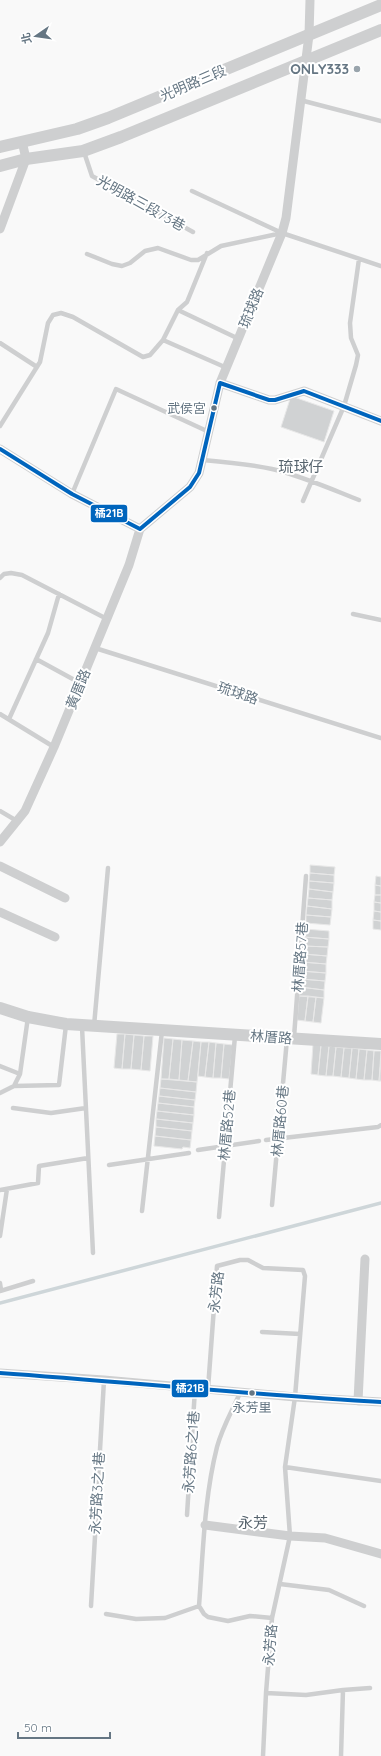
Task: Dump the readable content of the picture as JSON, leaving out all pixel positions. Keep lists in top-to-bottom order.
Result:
{
  "streets": {
    "street": [
      "光明路三段",
      "琉球路",
      "黃厝路",
      "林厝路"
    ],
    "lane": [
      "光明路三段73巷",
      "林厝路57巷",
      "林厝路60巷",
      "林厝路52巷",
      "永芳路",
      "永芳路6之1巷",
      "永芳路3之1巷"
    ]
  },
  "crossings": [
    ["光明路三段", "光明路三段73巷"],
    ["光明路三段", "琉球路"],
    ["琉球路", "黃厝路"],
    ["林厝路57巷", "林厝路"],
    ["林厝路57巷", "林厝路60巷"],
    ["林厝路", "林厝路60巷"],
    ["林厝路", "林厝路52巷"]
  ],
  "districts": ["琉球仔", "永芳"],
  "places": ["ONLY333", "武侯宮", "永芳里"],
  "lines": ["transit line 橘21B"],
  "scale_bar": "50 m",
  "north": "left"
}
